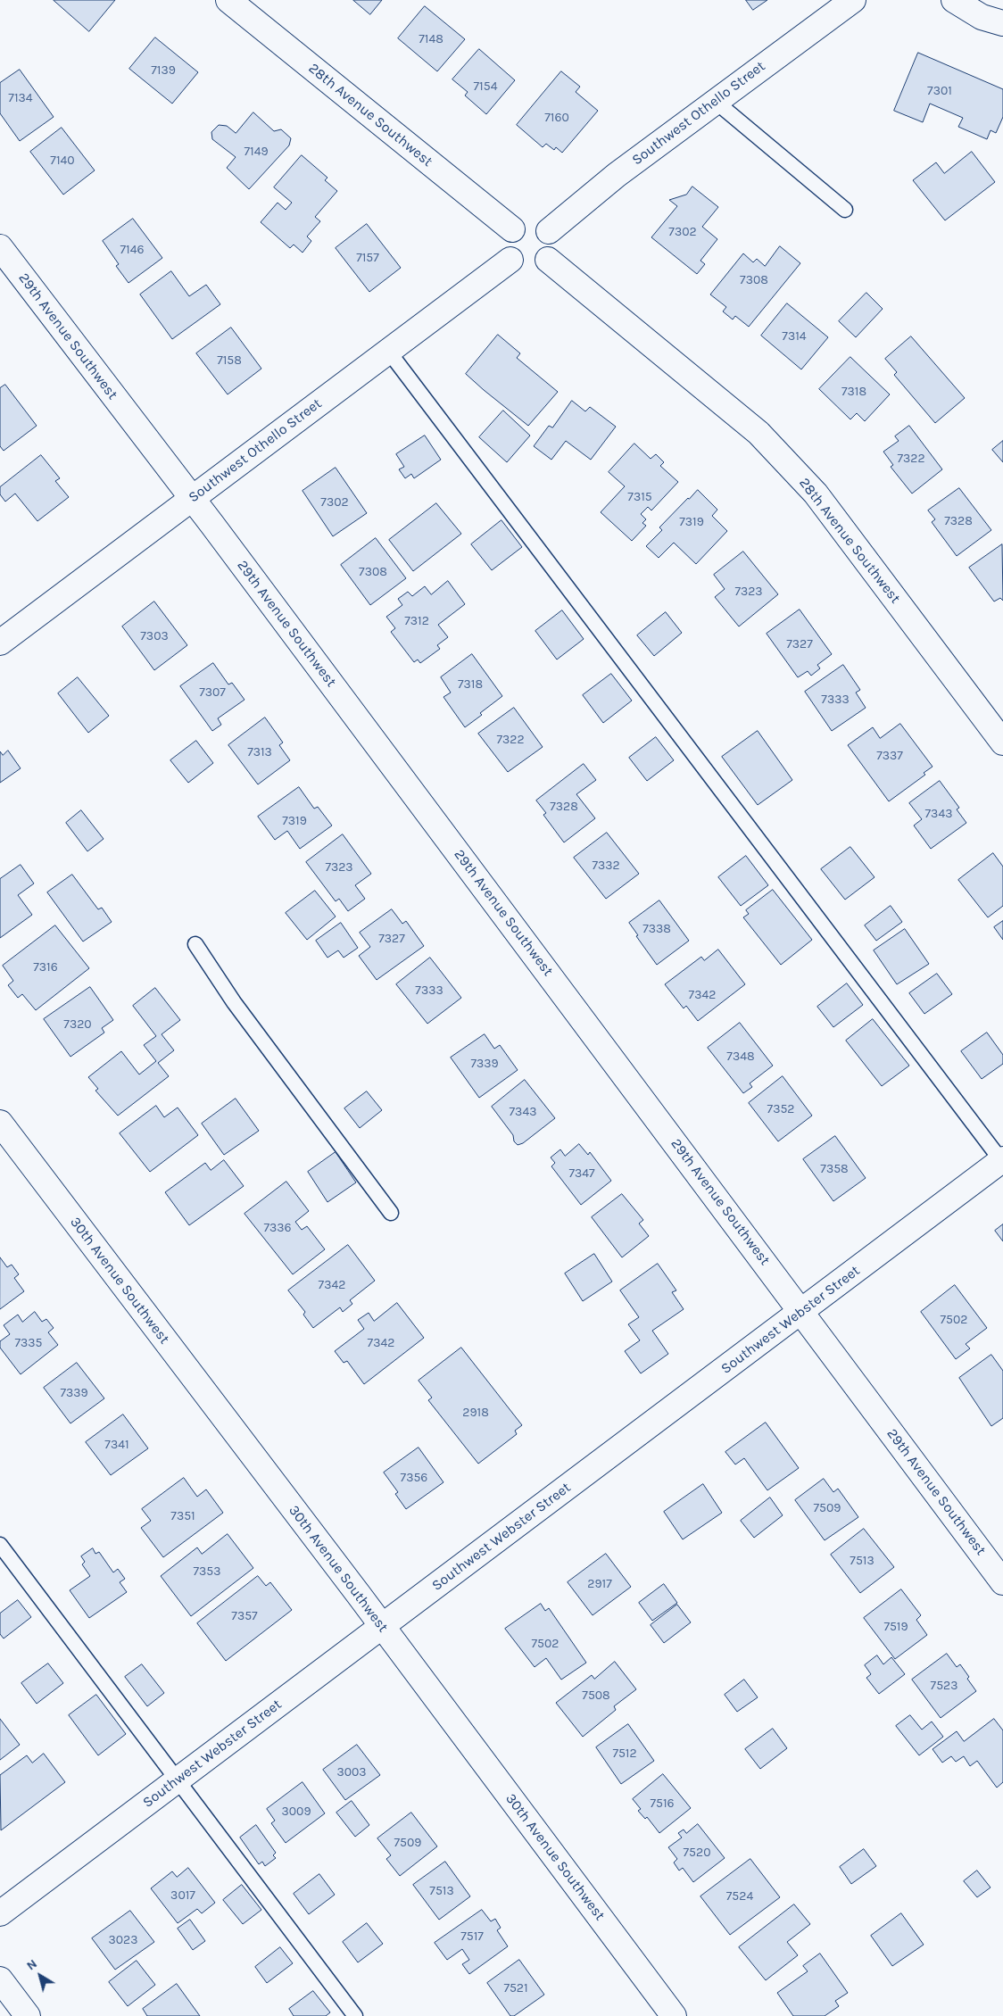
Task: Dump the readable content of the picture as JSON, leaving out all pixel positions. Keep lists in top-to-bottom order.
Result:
{
  "streets": {
    "street": [
      "Southwest Othello Street",
      "28th Avenue Southwest",
      "29th Avenue Southwest",
      "30th Avenue Southwest",
      "Southwest Webster Street"
    ]
  },
  "crossings": [
    ["Southwest Othello Street", "28th Avenue Southwest"],
    ["Southwest Othello Street", "29th Avenue Southwest"],
    ["29th Avenue Southwest", "Southwest Webster Street"],
    ["30th Avenue Southwest", "Southwest Webster Street"]
  ],
  "house_numbers": [
    "7148",
    "7139",
    "7154",
    "7301",
    "7134",
    "7160",
    "7149",
    "7140",
    "7302",
    "7146",
    "7157",
    "7308",
    "7314",
    "7158",
    "7318",
    "7322",
    "7315",
    "7302",
    "7328",
    "7319",
    "7308",
    "7323",
    "7312",
    "7303",
    "7327",
    "7318",
    "7307",
    "7333",
    "7322",
    "7313",
    "7337",
    "7328",
    "7343",
    "7319",
    "7332",
    "7323",
    "7338",
    "7327",
    "7316",
    "7333",
    "7342",
    "7320",
    "7348",
    "7339",
    "7352",
    "7343",
    "7358",
    "7347",
    "7336",
    "7342",
    "7502",
    "7335",
    "7342",
    "7339",
    "2918",
    "7341",
    "7356",
    "7509",
    "7351",
    "7513",
    "7353",
    "2917",
    "7357",
    "7519",
    "7502",
    "7523",
    "7508",
    "7512",
    "3003",
    "7516",
    "3009",
    "7509",
    "7520",
    "7513",
    "3017",
    "7524",
    "7517",
    "3023",
    "7521"
  ],
  "north": "top left"
}
